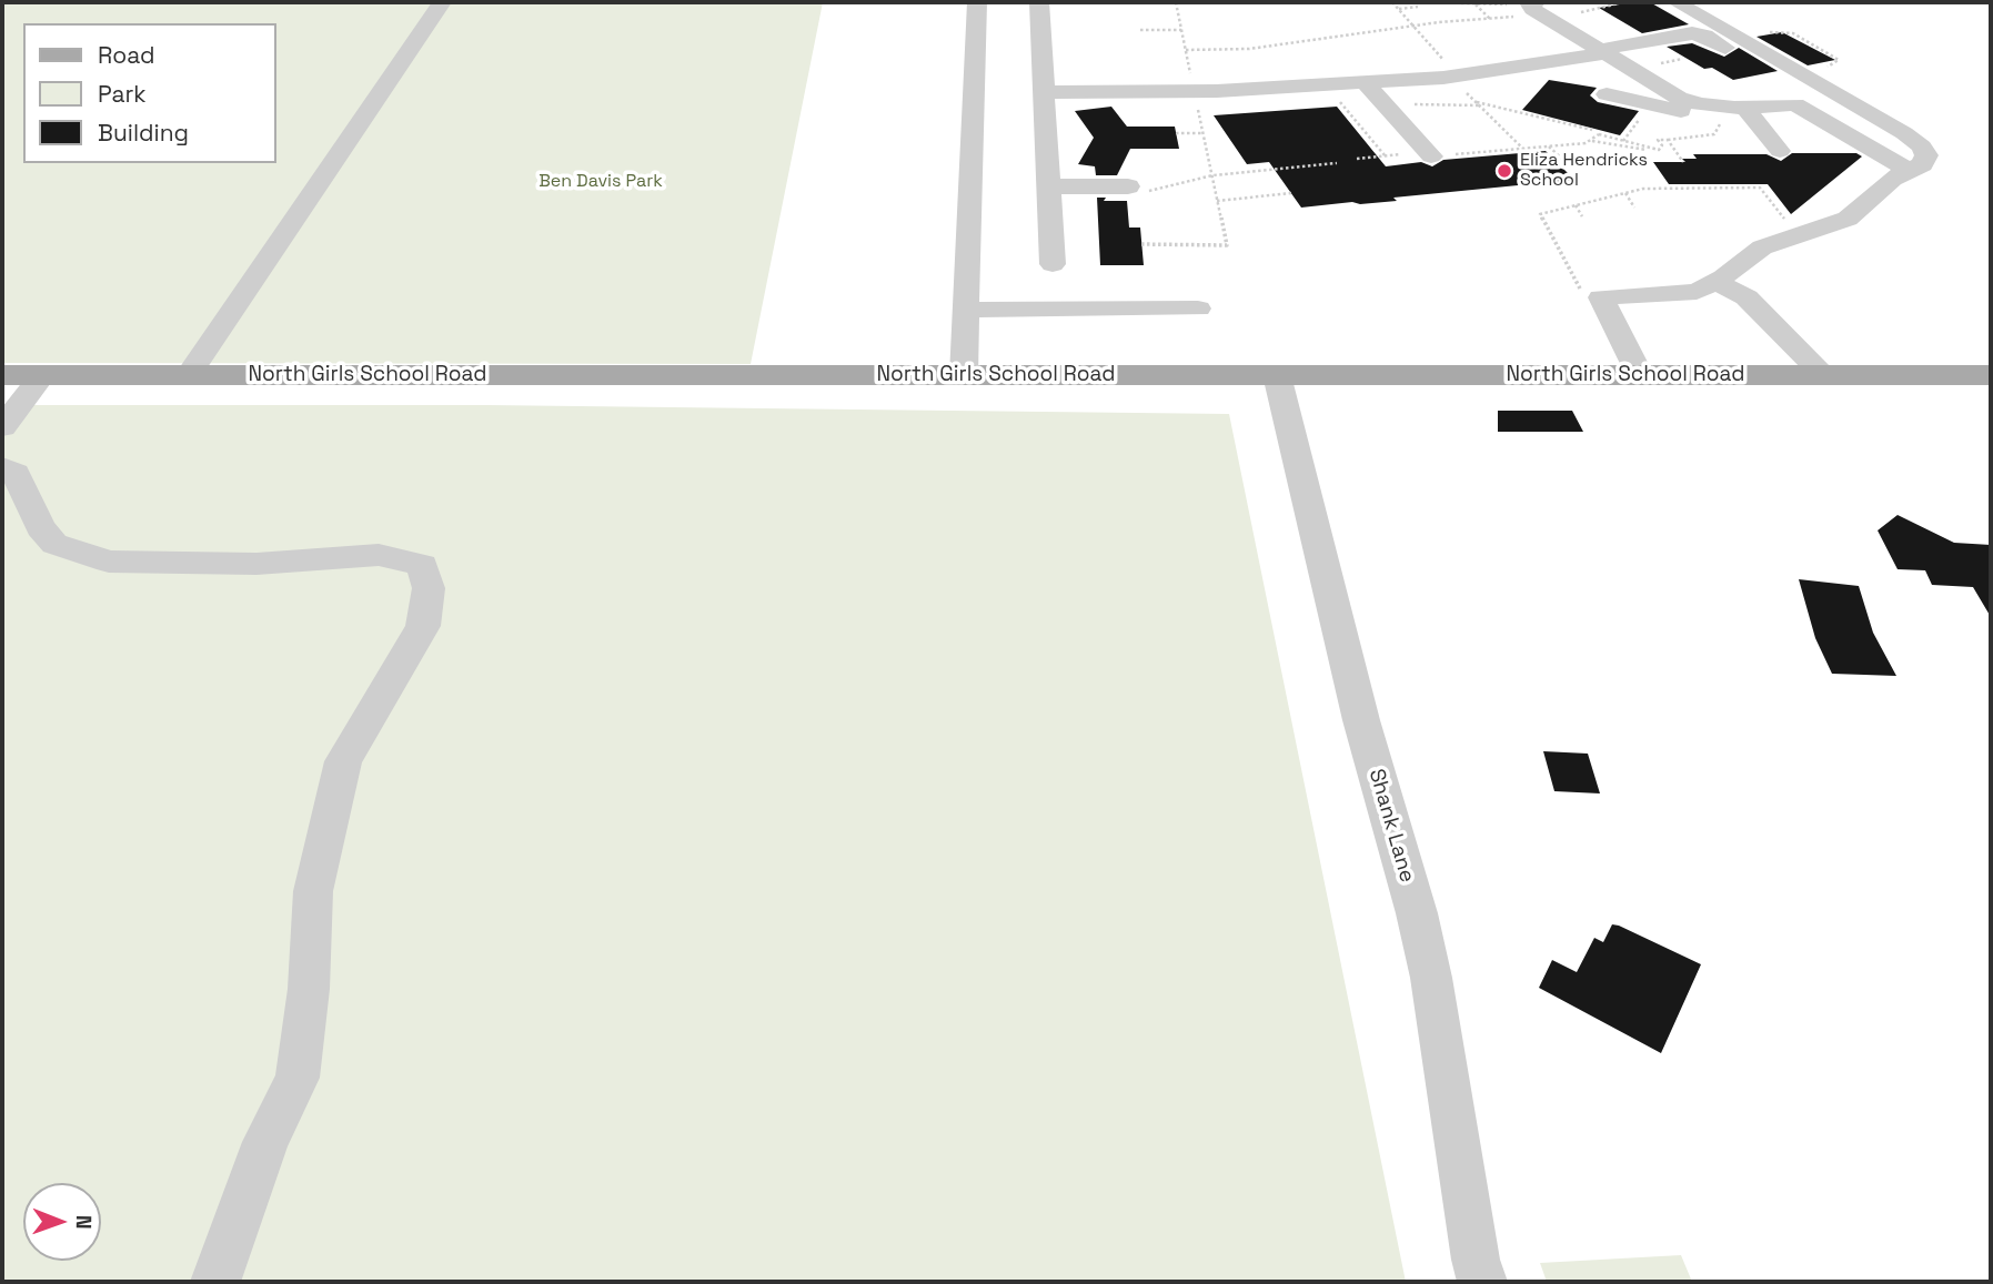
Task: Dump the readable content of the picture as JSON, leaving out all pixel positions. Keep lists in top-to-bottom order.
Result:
{
  "streets": {
    "main road": ["North Girls School Road"],
    "street": ["Shank Lane"]
  },
  "crossings": [
    ["North Girls School Road", "Shank Lane"]
  ],
  "parks": ["Ben Davis Park"],
  "places": ["Eliza Hendricks School"],
  "legend": ["Road", "Park", "Building"],
  "north": "right"
}
